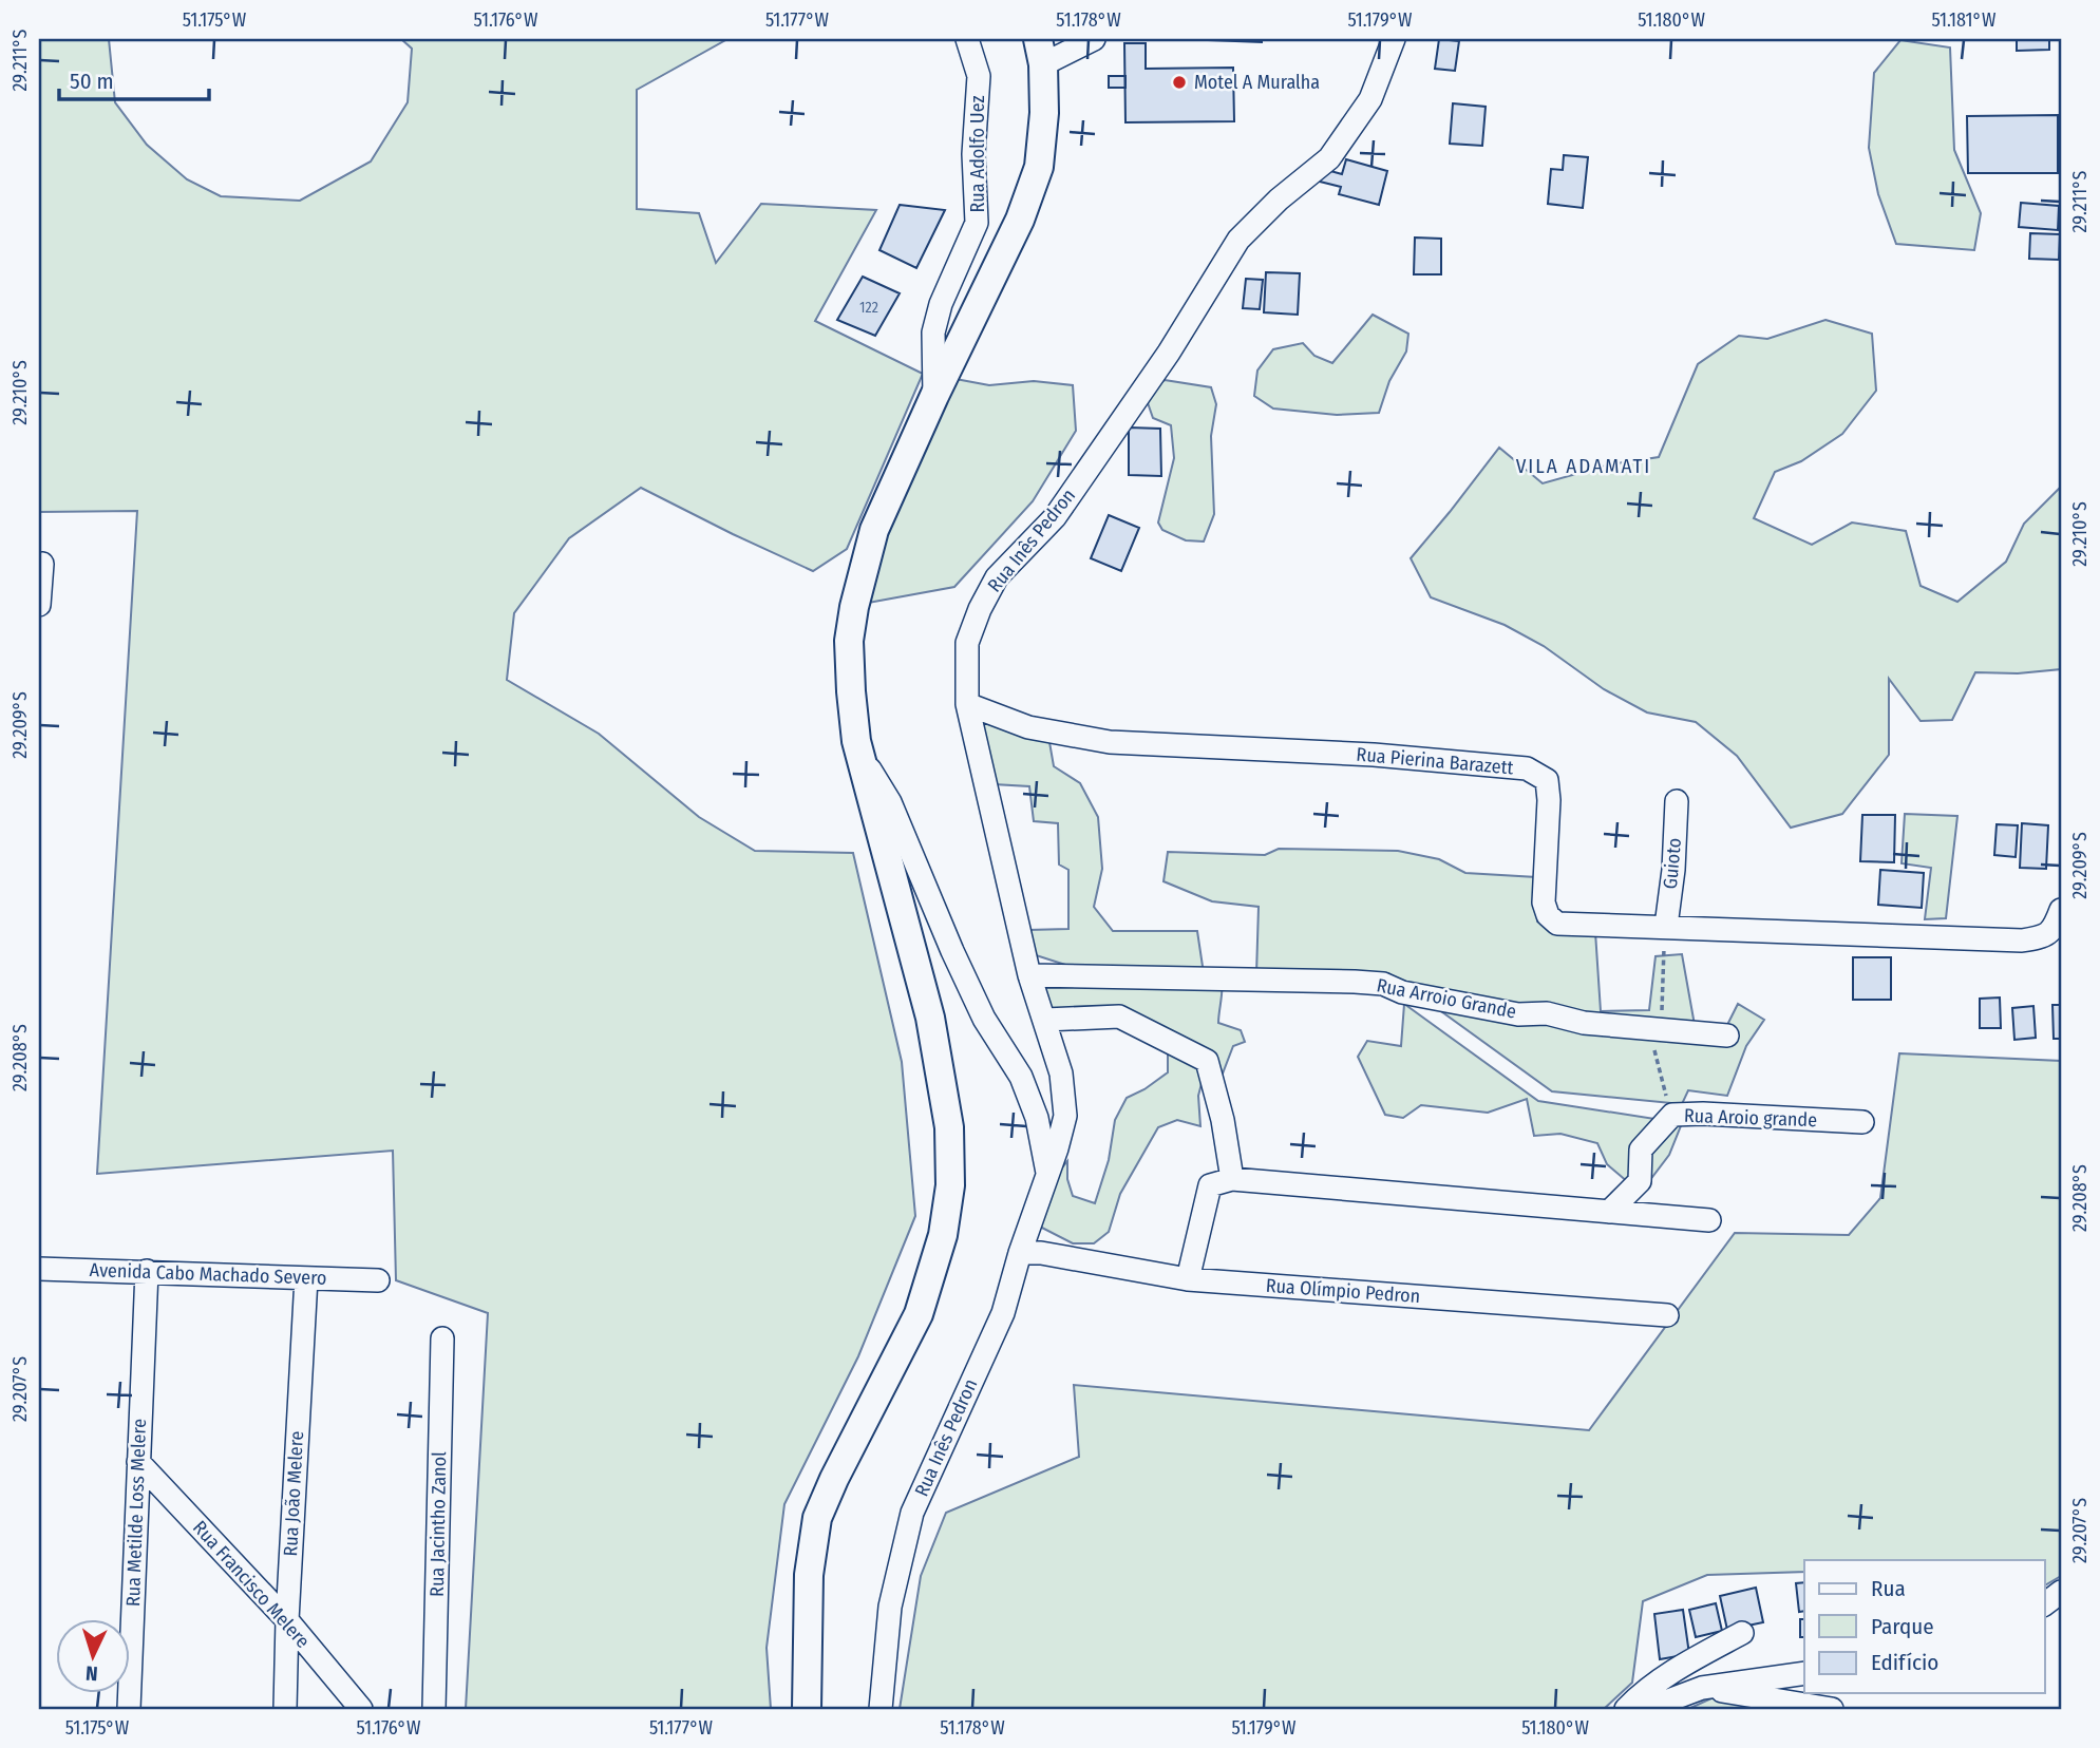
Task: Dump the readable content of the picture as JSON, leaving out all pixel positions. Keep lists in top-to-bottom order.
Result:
{
  "streets": {
    "street": [
      "Rua Adolfo Uez",
      "Rua Inês Pedron",
      "Rua Pierina Barazett",
      "Guioto",
      "Rua Arroio Grande",
      "Rua Aroio grande",
      "Avenida Cabo Machado Severo",
      "Rua Olímpio Pedron",
      "Rua João Melere",
      "Rua Metilde Loss Melere",
      "Rua Jacintho Zanol",
      "Rua Francisco Melere"
    ]
  },
  "crossings": [
    ["Rua Inês Pedron", "Rua Pierina Barazett"],
    ["Rua Inês Pedron", "Rua Arroio Grande"],
    ["Rua Inês Pedron", "Rua Olímpio Pedron"],
    ["Rua Pierina Barazett", "Guioto"],
    ["Avenida Cabo Machado Severo", "Rua João Melere"],
    ["Avenida Cabo Machado Severo", "Rua Metilde Loss Melere"],
    ["Rua João Melere", "Rua Francisco Melere"],
    ["Rua Metilde Loss Melere", "Rua Francisco Melere"]
  ],
  "districts": ["VILA ADAMATI"],
  "places": ["Motel A Muralha"],
  "house_numbers": ["122"],
  "legend": ["Rua", "Parque", "Edifício"],
  "scale_bar": "50 m",
  "north": "bottom",
  "coordinates": [
    "51.175°W",
    "51.176°W",
    "51.177°W",
    "51.178°W",
    "51.179°W",
    "51.180°W",
    "51.181°W",
    "29.211°S",
    "29.210°S",
    "29.209°S",
    "29.208°S",
    "29.207°S"
  ]
}
